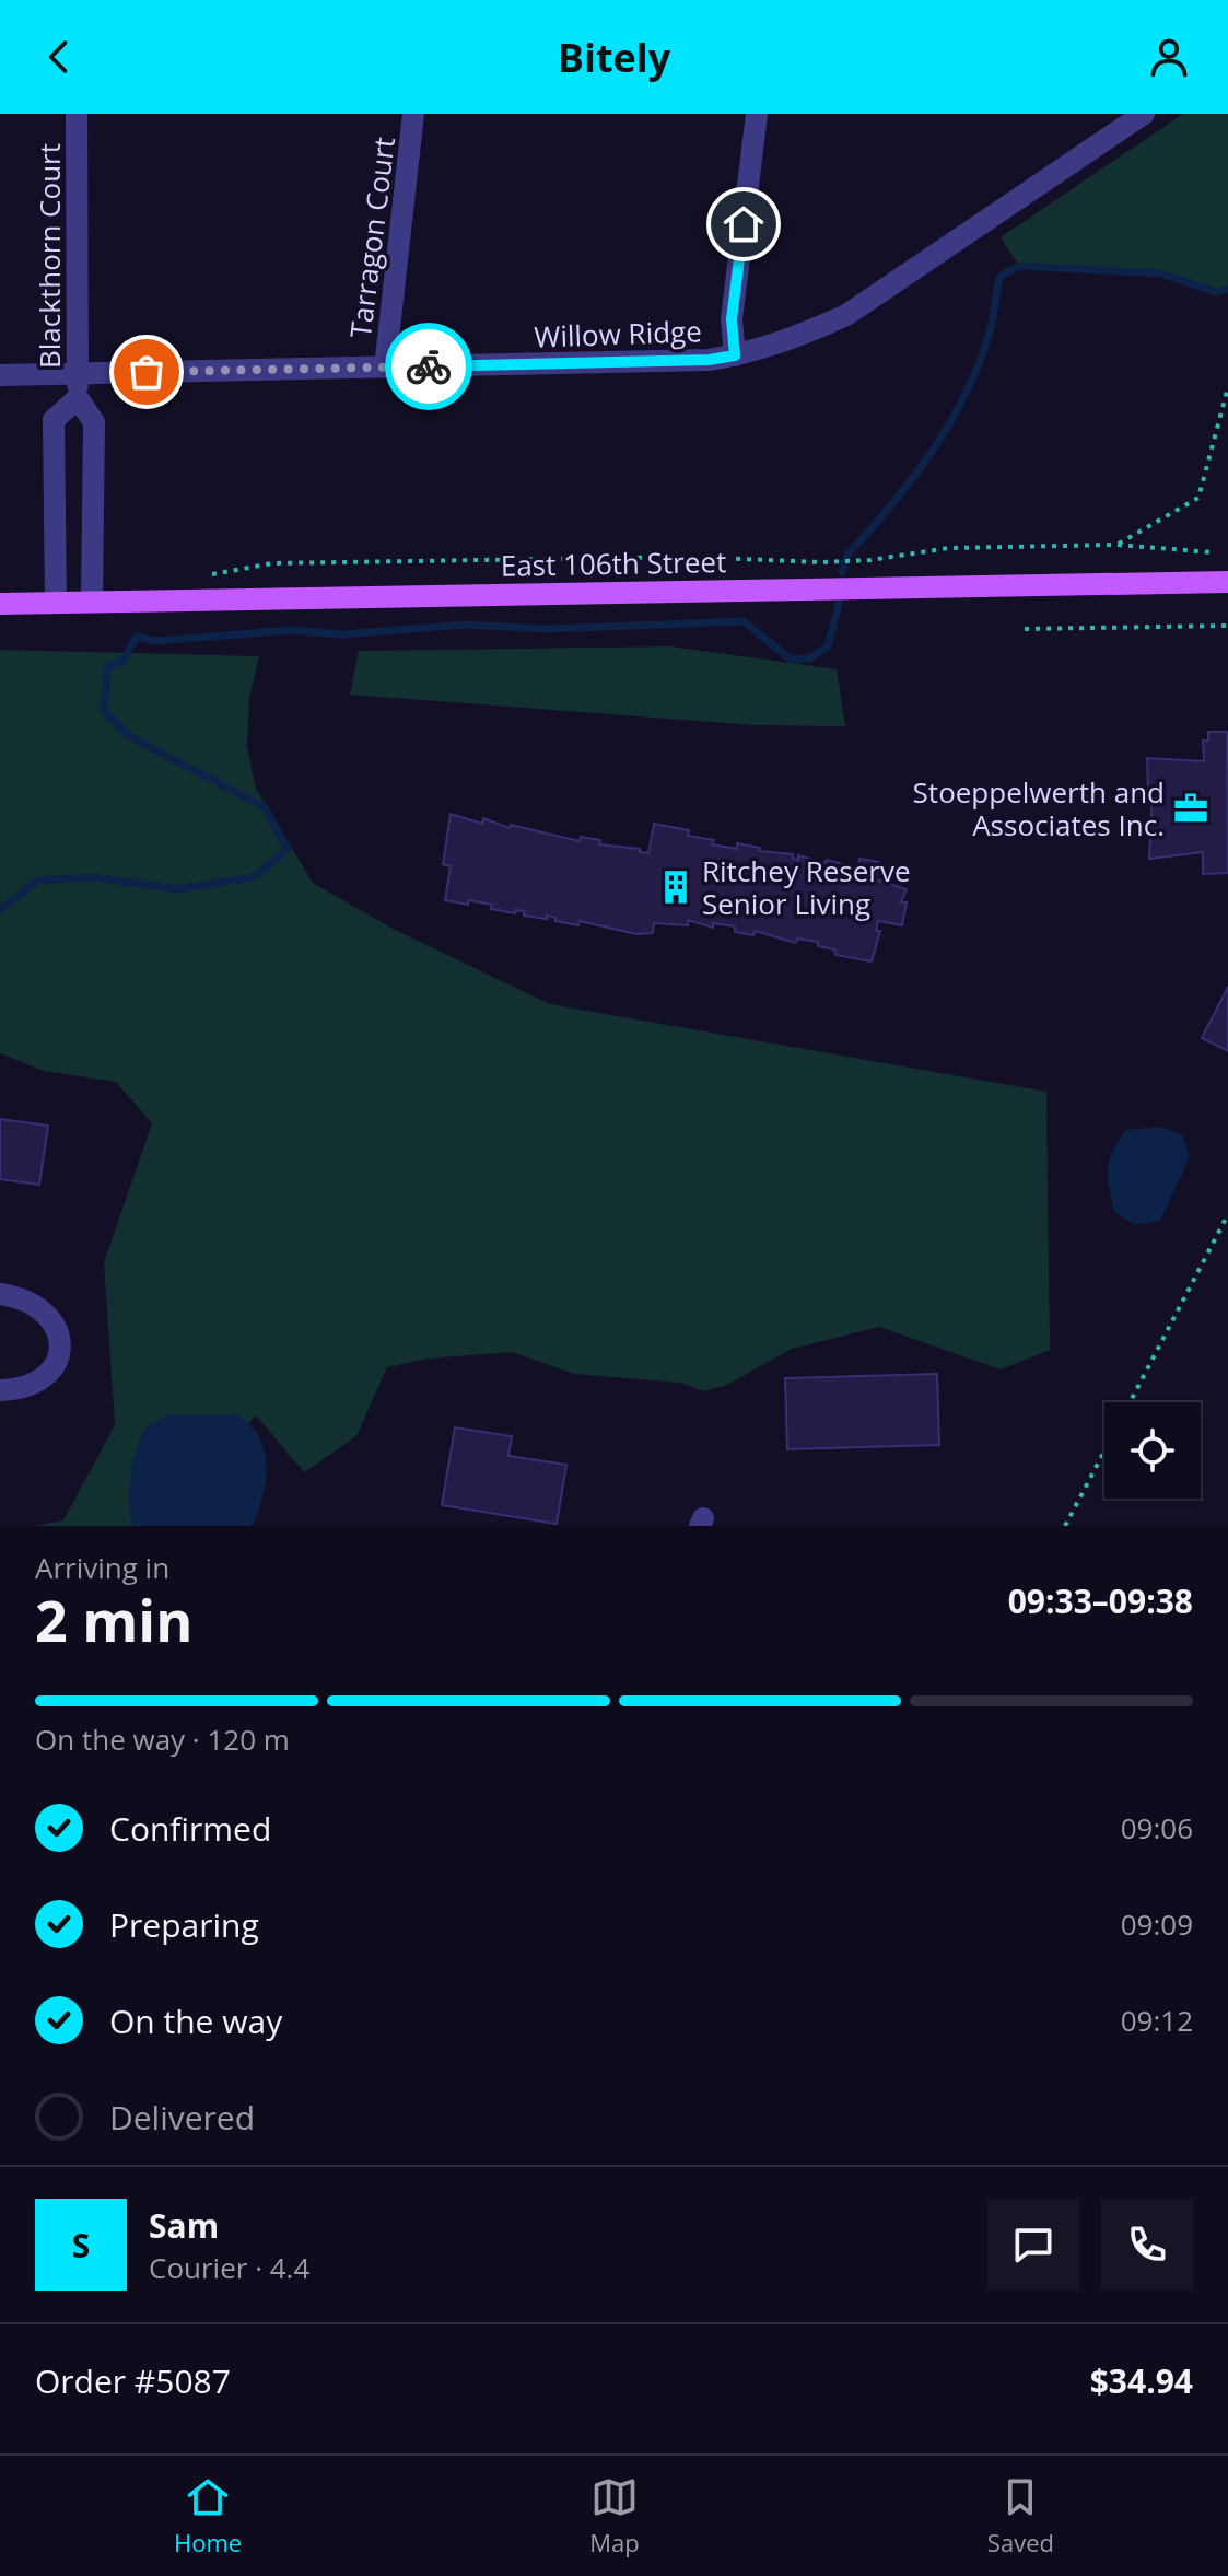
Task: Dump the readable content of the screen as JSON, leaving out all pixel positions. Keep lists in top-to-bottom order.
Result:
{
  "streets": {
    "main road": ["East 106th Street"],
    "street": ["Tarragon Court", "Blackthorn Court", "Willow Ridge"]
  },
  "crossings": [
    ["Tarragon Court", "Willow Ridge"],
    ["Blackthorn Court", "Willow Ridge"],
    ["Blackthorn Court", "East 106th Street"]
  ],
  "places": {
    "office": ["Stoeppelwerth and Associates Inc."],
    "building": ["Ritchey Reserve Senior Living"]
  },
  "page": {
    "header": "Bitely",
    "heading": ["2 min", "Arriving in", "09:33–09:38"],
    "panel": [
      "Sam",
      "Courier · 4.4",
      "Order #5087",
      "$34.94"
    ],
    "bar": "On the way · 120 m",
    "list": [
      ["Confirmed", "09:06"],
      ["Preparing", "09:09"],
      ["On the way", "09:12"],
      "Delivered"
    ],
    "round": "S",
    "tabs": ["Home", "Map", "Saved"]
  }
}
